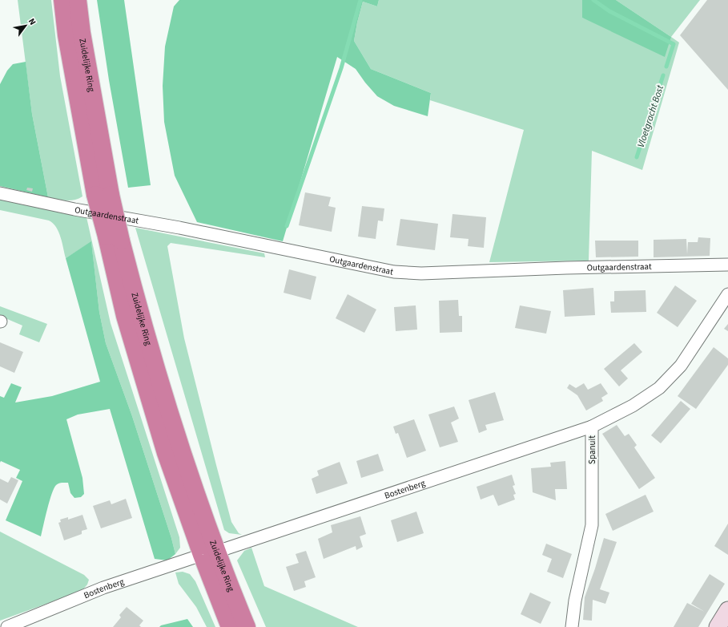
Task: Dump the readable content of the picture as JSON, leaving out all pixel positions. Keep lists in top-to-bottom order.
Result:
{
  "streets": {
    "highway": ["Zuidelijke Ring"],
    "street": ["Outgaardenstraat", "Spanuit", "Bostenberg"]
  },
  "crossings": [
    ["Zuidelijke Ring", "Bostenberg"],
    ["Spanuit", "Bostenberg"]
  ],
  "water": ["Vloetgracht Bost"],
  "north": "top right"
}
